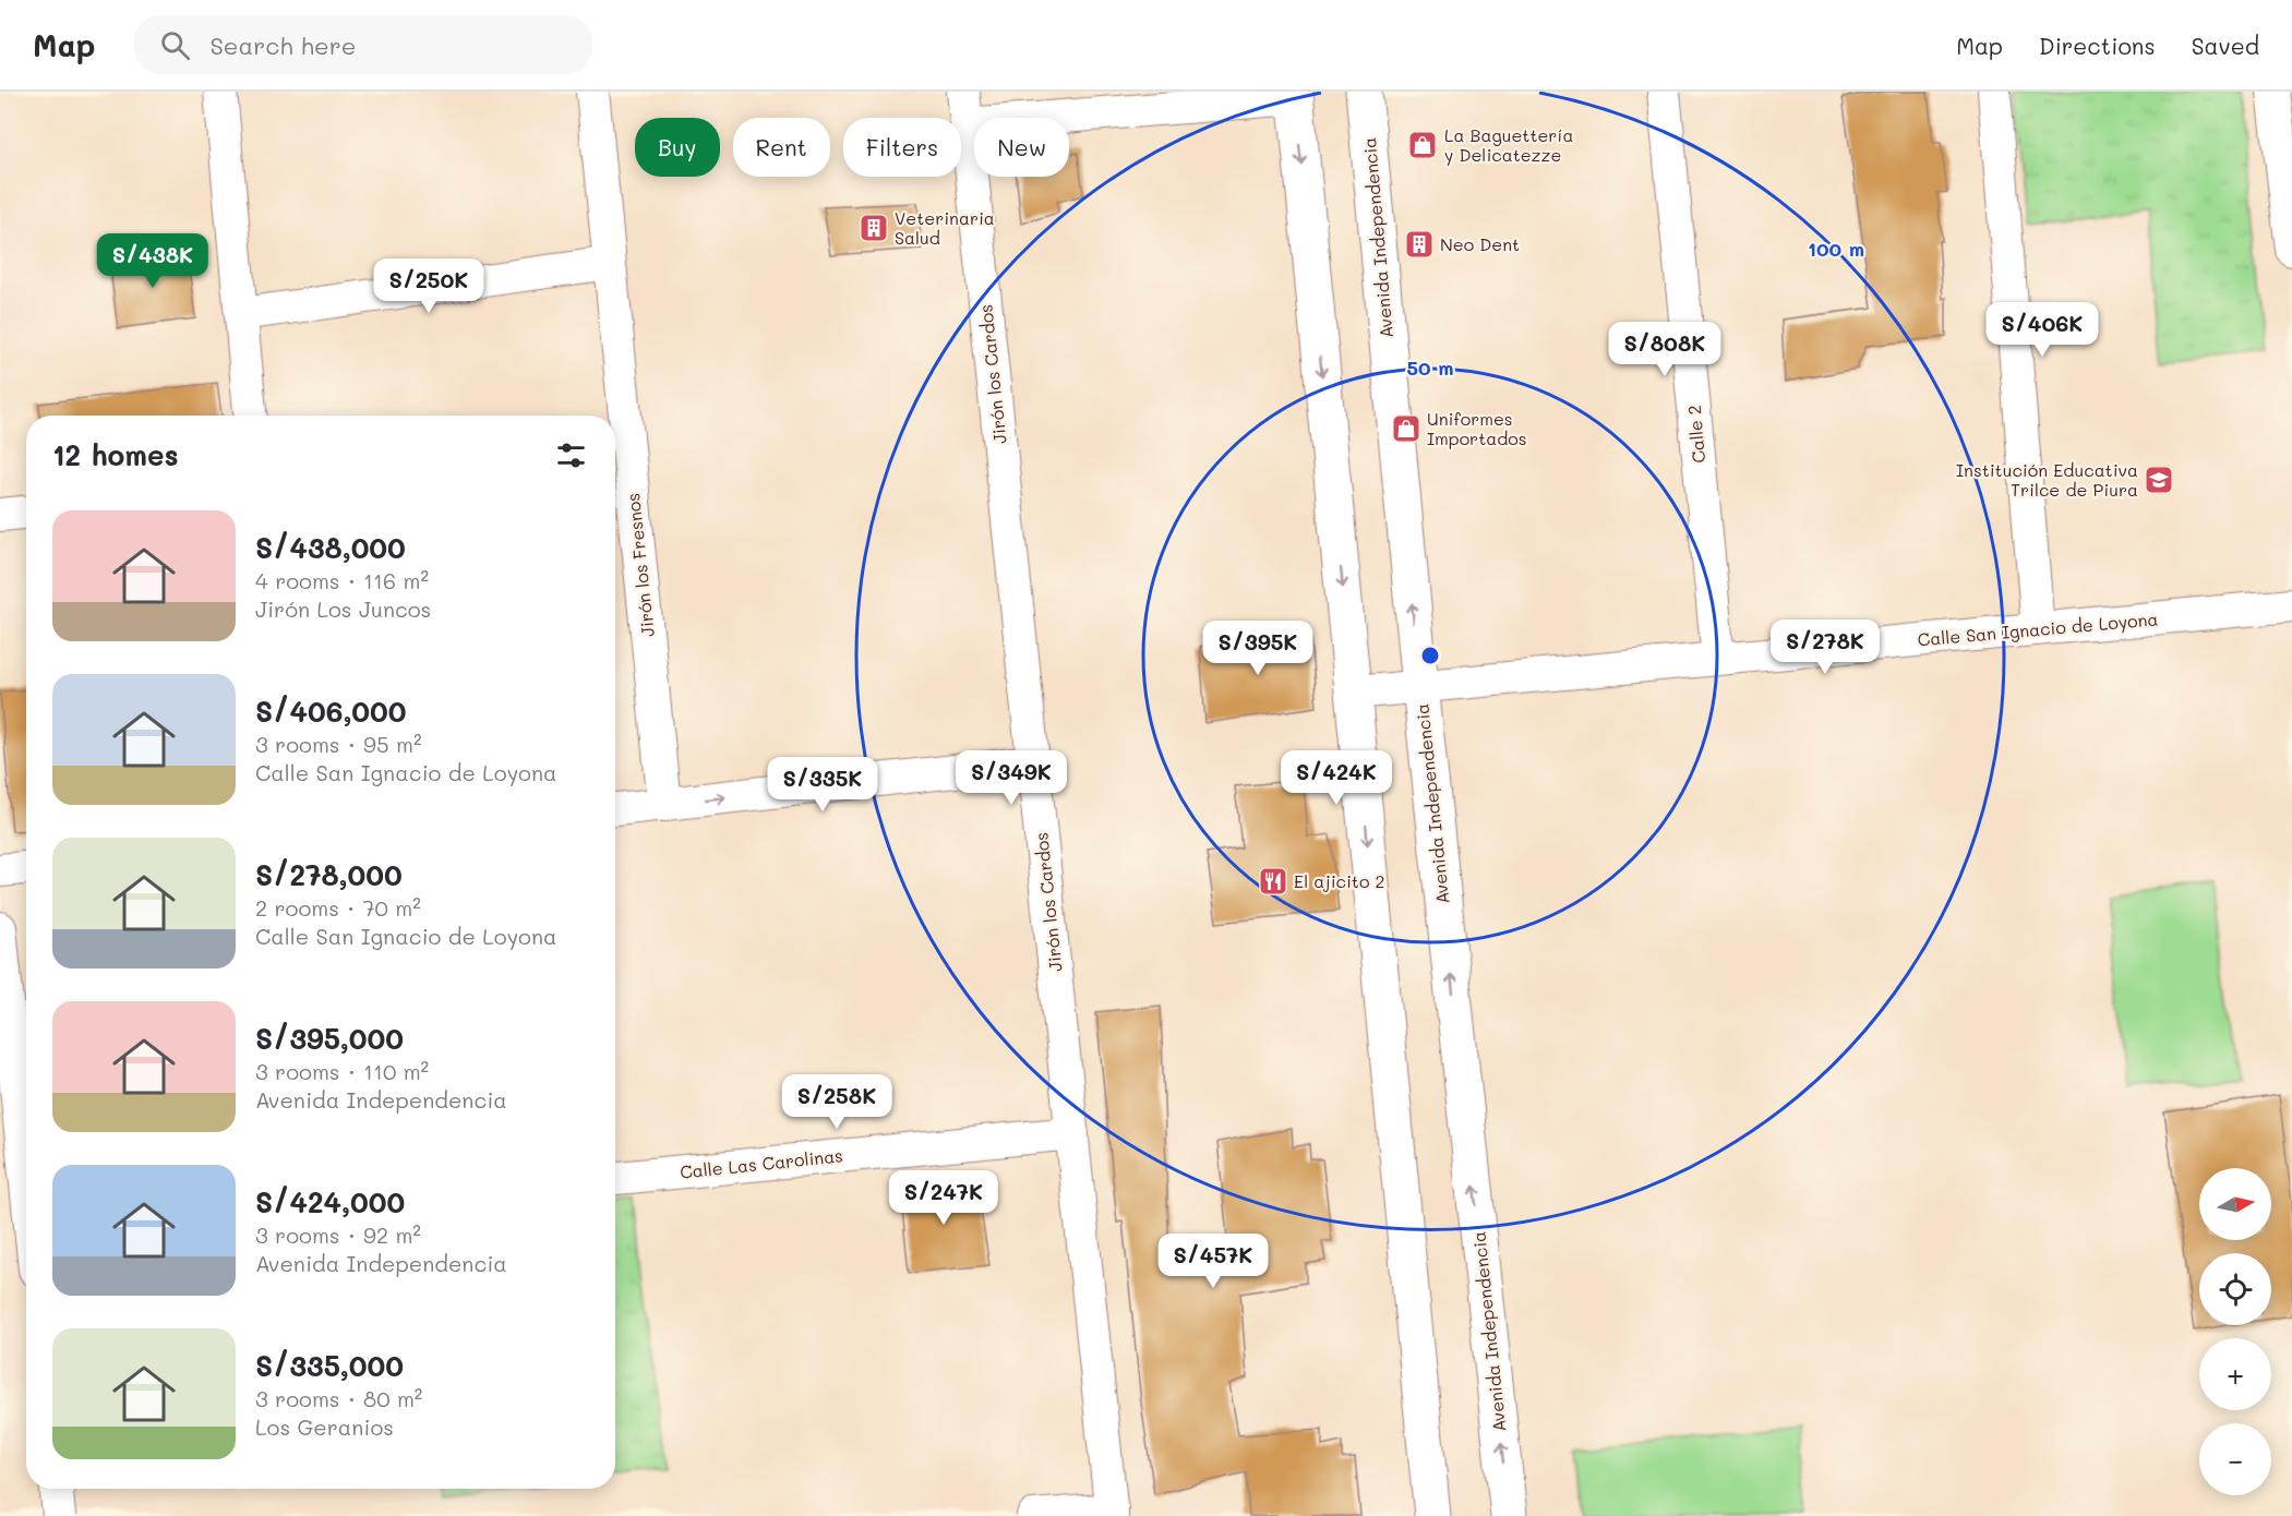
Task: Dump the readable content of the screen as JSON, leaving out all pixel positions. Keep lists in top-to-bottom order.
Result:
{
  "streets": {
    "main road": ["Avenida Independencia"],
    "street": [
      "Jirón los Cardos",
      "Calle 2",
      "Jirón los Fresnos",
      "Calle San Ignacio de Loyona",
      "Calle Las Carolinas"
    ]
  },
  "crossings": [
    ["Avenida Independencia", "Calle San Ignacio de Loyona"],
    ["Jirón los Cardos", "Calle Las Carolinas"],
    ["Calle 2", "Calle San Ignacio de Loyona"]
  ],
  "places": {
    "shop": ["La Baguettería y Delicatezze", "Uniformes Importados"],
    "building": ["Veterinaria Salud", "Neo Dent"],
    "school or university": ["Institución Educativa Trilce de Piura"],
    "restaurant": ["El ajicito 2"]
  },
  "north": "right",
  "page": {
    "header": "Map",
    "search": "Search here",
    "nav": ["Map", "Directions", "Saved"],
    "chip": [
      "Buy",
      "Rent",
      "Filters",
      "New"
    ],
    "price": [
      "S/438K",
      "S/250K",
      "S/406K",
      "S/808K",
      "S/278K",
      "S/395K",
      "S/349K",
      "S/424K",
      "S/335K",
      "S/258K",
      "S/247K",
      "S/457K"
    ],
    "heading": "12 homes",
    "list": [
      {
        "name": "S/438,000",
        "note": "4 rooms · 116 m² · Jirón Los Juncos"
      },
      {
        "name": "S/406,000",
        "note": "3 rooms · 95 m² · Calle San Ignacio de Loyona"
      },
      {
        "name": "S/278,000",
        "note": "2 rooms · 70 m² · Calle San Ignacio de Loyona"
      },
      {
        "name": "S/395,000",
        "note": "3 rooms · 110 m² · Avenida Independencia"
      },
      {
        "name": "S/424,000",
        "note": "3 rooms · 92 m² · Avenida Independencia"
      },
      {
        "name": "S/335,000",
        "note": "3 rooms · 80 m² · Los Geranios"
      }
    ],
    "map_buttons": ["+", "−"]
  },
  "rings": ["100 m", "50 m"]
}
